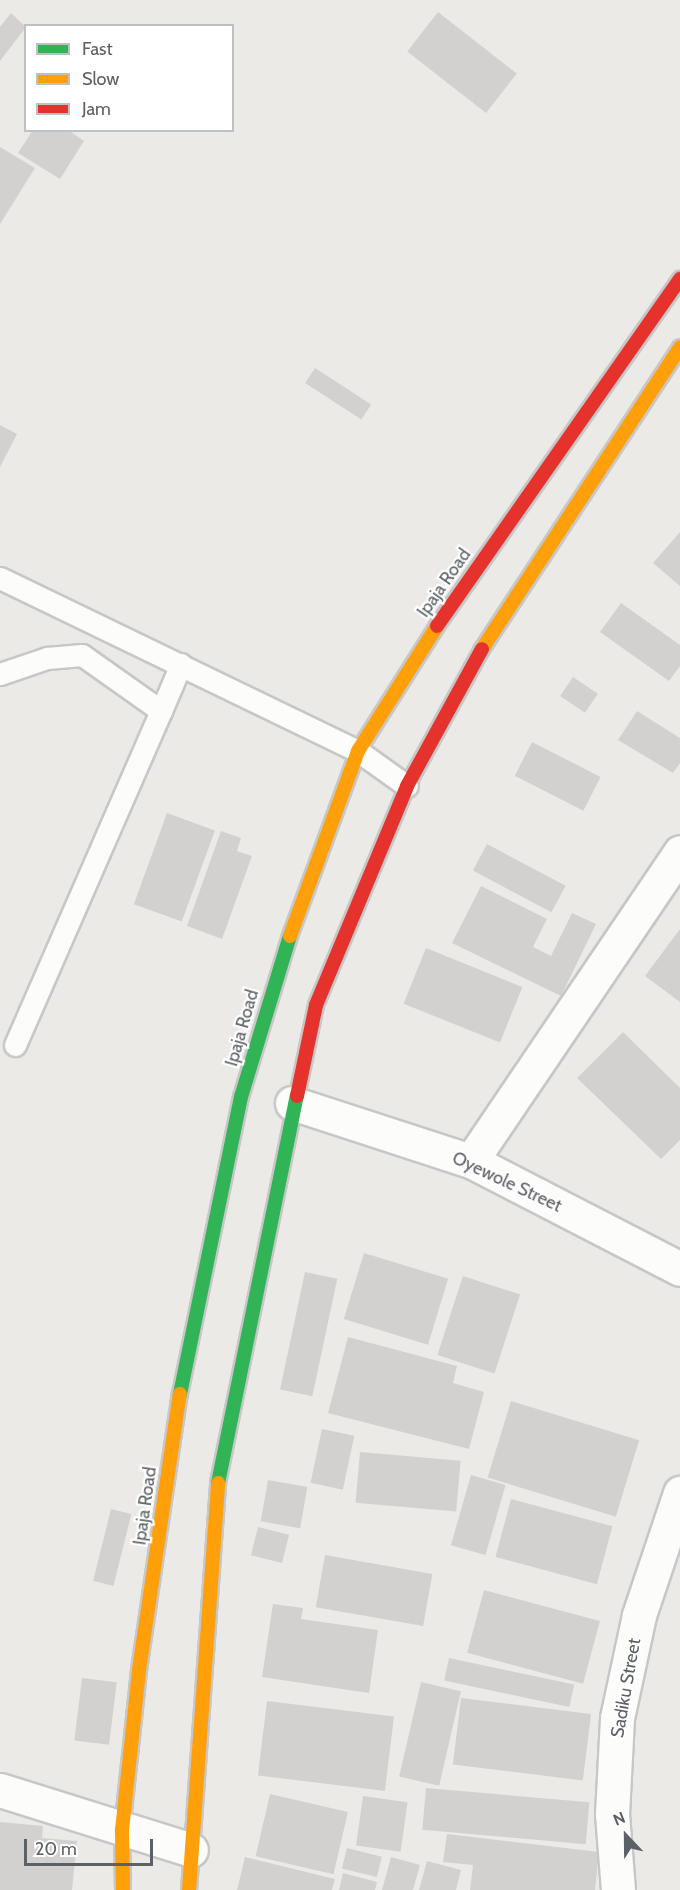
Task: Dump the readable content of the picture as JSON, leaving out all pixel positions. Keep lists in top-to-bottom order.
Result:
{
  "streets": {
    "main road": ["Ipaja Road"],
    "street": ["Oyewole Street", "Sadiku Street"]
  },
  "legend": ["Fast", "Slow", "Jam"],
  "scale_bar": "20 m",
  "north": "top"
}
